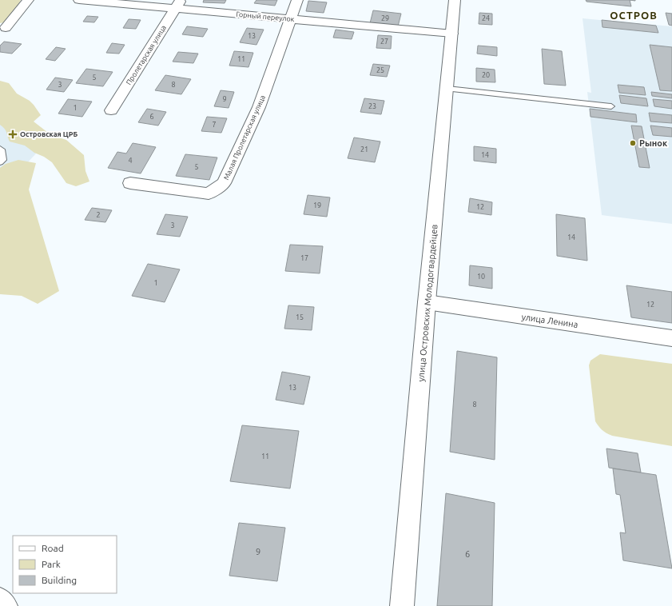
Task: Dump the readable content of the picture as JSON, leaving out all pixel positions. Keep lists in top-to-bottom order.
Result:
{
  "streets": {
    "street": [
      "Горный переулок",
      "Пролетарская улица",
      "Малая Пролетарская улица",
      "улица Островских Молодогвардейцев",
      "улица Ленина"
    ]
  },
  "crossings": [
    ["Горный переулок", "Пролетарская улица"],
    ["Горный переулок", "Малая Пролетарская улица"],
    ["Горный переулок", "улица Островских Молодогвардейцев"],
    ["улица Островских Молодогвардейцев", "улица Ленина"]
  ],
  "districts": ["ОСТРОВ"],
  "places": {
    "health": ["Островская ЦРБ"],
    "other": ["Рынок"]
  },
  "house_numbers": [
    "29",
    "24",
    "13",
    "27",
    "11",
    "25",
    "20",
    "5",
    "3",
    "8",
    "9",
    "23",
    "1",
    "6",
    "7",
    "21",
    "14",
    "4",
    "5",
    "19",
    "12",
    "2",
    "3",
    "14",
    "17",
    "10",
    "1",
    "12",
    "15",
    "13",
    "8",
    "11",
    "9",
    "6"
  ],
  "legend": ["Road", "Park", "Building"]
}
